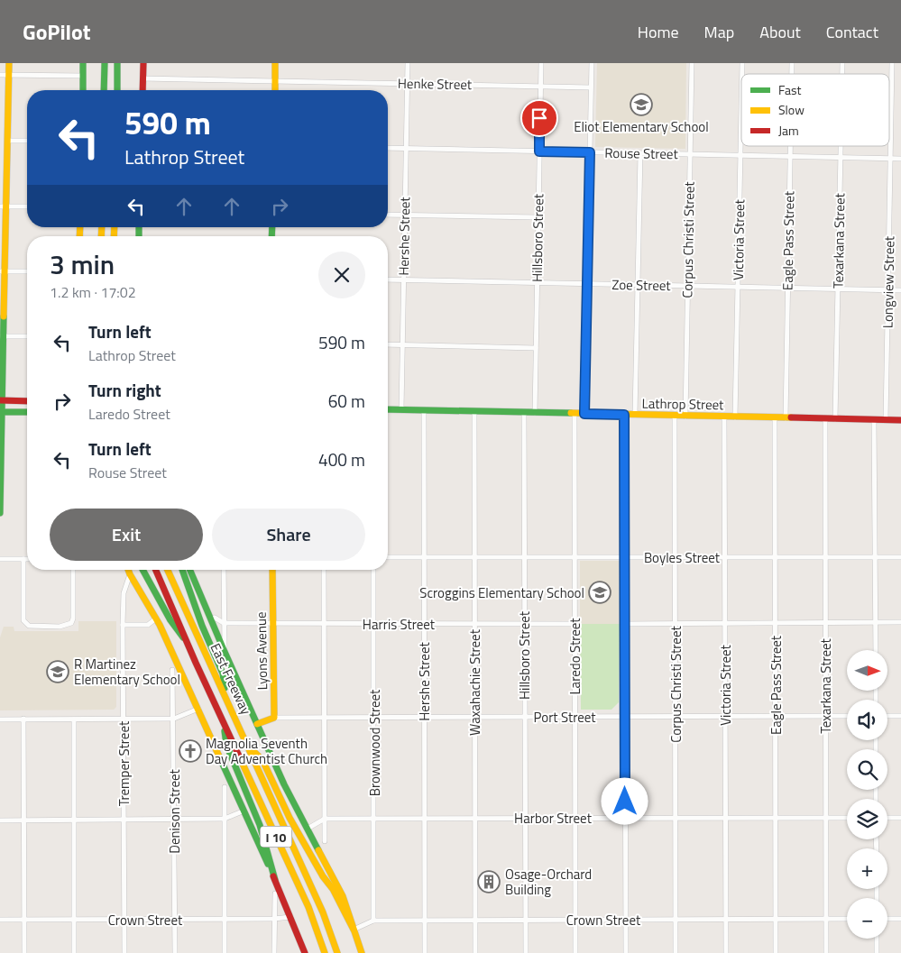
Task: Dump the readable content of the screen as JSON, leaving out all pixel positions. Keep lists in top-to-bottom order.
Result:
{
  "streets": {
    "main road": [
      "Lathrop Street",
      "Lyons Avenue",
      "East Freeway",
      "I 10"
    ],
    "street": [
      "Henke Street",
      "Rouse Street",
      "Hershe Street",
      "Hillsboro Street",
      "Corpus Christi Street",
      "Victoria Street",
      "Eagle Pass Street",
      "Texarkana Street",
      "Longview Street",
      "Zoe Street",
      "Boyles Street",
      "Harris Street",
      "Laredo Street",
      "Waxahachie Street",
      "Port Street",
      "Brownwood Street",
      "Tremper Street",
      "Denison Street",
      "Harbor Street",
      "Crown Street"
    ]
  },
  "crossings": [
    ["Henke Street", "Hershe Street"],
    ["Henke Street", "Hillsboro Street"],
    ["Rouse Street", "Hershe Street"],
    ["Rouse Street", "Hillsboro Street"],
    ["Rouse Street", "Corpus Christi Street"],
    ["Rouse Street", "Victoria Street"],
    ["Rouse Street", "Eagle Pass Street"],
    ["Rouse Street", "Texarkana Street"],
    ["Rouse Street", "Longview Street"],
    ["Hershe Street", "Zoe Street"],
    ["Hershe Street", "Lathrop Street"],
    ["Hershe Street", "Boyles Street"],
    ["Hershe Street", "Harris Street"],
    ["Hershe Street", "Port Street"],
    ["Hershe Street", "Harbor Street"],
    ["Hershe Street", "Crown Street"],
    ["Hillsboro Street", "Zoe Street"],
    ["Hillsboro Street", "Lathrop Street"],
    ["Hillsboro Street", "Boyles Street"],
    ["Hillsboro Street", "Harris Street"],
    ["Hillsboro Street", "Port Street"],
    ["Hillsboro Street", "Harbor Street"],
    ["Hillsboro Street", "Crown Street"],
    ["Corpus Christi Street", "Zoe Street"],
    ["Corpus Christi Street", "Lathrop Street"],
    ["Corpus Christi Street", "Boyles Street"],
    ["Corpus Christi Street", "Port Street"],
    ["Corpus Christi Street", "Harbor Street"],
    ["Corpus Christi Street", "Crown Street"],
    ["Victoria Street", "Zoe Street"],
    ["Victoria Street", "Lathrop Street"],
    ["Victoria Street", "Boyles Street"],
    ["Victoria Street", "Port Street"],
    ["Victoria Street", "Harbor Street"],
    ["Victoria Street", "Crown Street"],
    ["Eagle Pass Street", "Zoe Street"],
    ["Eagle Pass Street", "Lathrop Street"],
    ["Eagle Pass Street", "Boyles Street"],
    ["Eagle Pass Street", "Port Street"],
    ["Eagle Pass Street", "Harbor Street"],
    ["Eagle Pass Street", "Crown Street"],
    ["Texarkana Street", "Zoe Street"],
    ["Texarkana Street", "Lathrop Street"],
    ["Texarkana Street", "Boyles Street"],
    ["Texarkana Street", "Port Street"],
    ["Texarkana Street", "Harbor Street"],
    ["Texarkana Street", "Crown Street"],
    ["Longview Street", "Zoe Street"],
    ["Longview Street", "Lathrop Street"],
    ["Lathrop Street", "Laredo Street"],
    ["Lathrop Street", "Waxahachie Street"],
    ["Boyles Street", "Laredo Street"],
    ["Boyles Street", "Waxahachie Street"],
    ["Harris Street", "Lyons Avenue"],
    ["Harris Street", "Laredo Street"],
    ["Harris Street", "Waxahachie Street"],
    ["Harris Street", "Brownwood Street"],
    ["Lyons Avenue", "Port Street"],
    ["Laredo Street", "Port Street"],
    ["Laredo Street", "Harbor Street"],
    ["Laredo Street", "Crown Street"],
    ["Waxahachie Street", "Port Street"],
    ["Waxahachie Street", "Harbor Street"],
    ["Waxahachie Street", "Crown Street"],
    ["Port Street", "Brownwood Street"],
    ["Brownwood Street", "Harbor Street"],
    ["Brownwood Street", "Crown Street"],
    ["Tremper Street", "Crown Street"],
    ["Denison Street", "Crown Street"]
  ],
  "places": {
    "school or university": ["Eliot Elementary School", "Scroggins Elementary School", "R Martinez Elementary School"],
    "church": ["Magnolia Seventh Day Adventist Church"],
    "building": ["Osage-Orchard Building"]
  },
  "legend": ["Fast", "Slow", "Jam"],
  "north": "right",
  "page": {
    "header": "GoPilot",
    "nav": [
      "Home",
      "Map",
      "About",
      "Contact"
    ],
    "turn": ["590 m", "Lathrop Street"],
    "heading": ["3 min", "1.2 km · 17:02"],
    "list": [
      {
        "name": "Turn left",
        "note": "Lathrop Street",
        "value": "590 m"
      },
      {
        "name": "Turn right",
        "note": "Laredo Street",
        "value": "60 m"
      },
      {
        "name": "Turn left",
        "note": "Rouse Street",
        "value": "400 m"
      }
    ],
    "buttons": ["Exit", "Share"],
    "map_buttons": ["+", "−"]
  }
}
